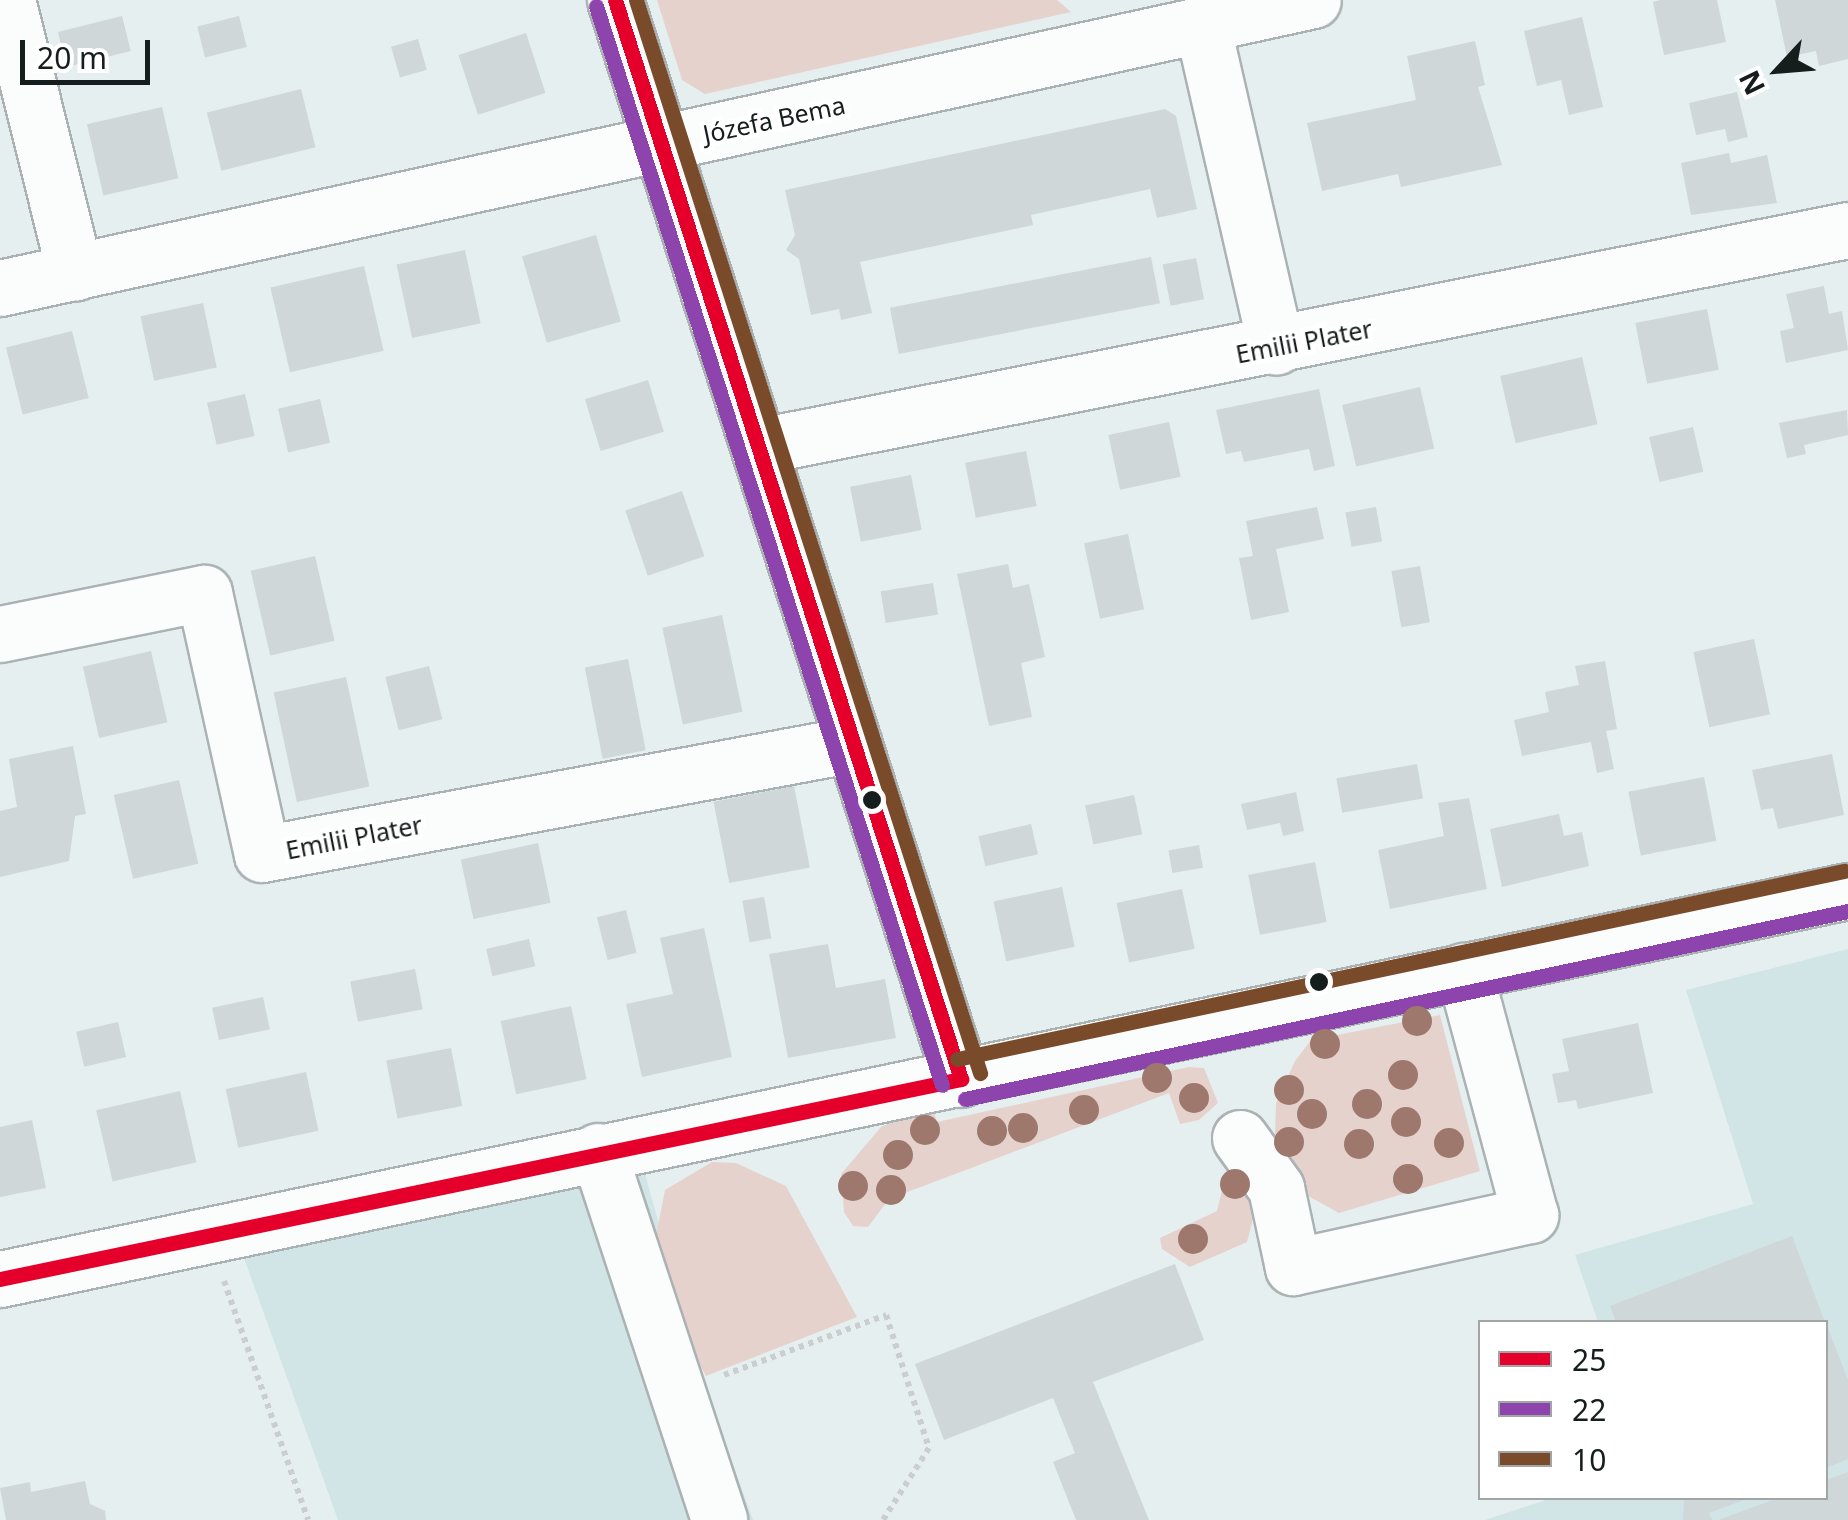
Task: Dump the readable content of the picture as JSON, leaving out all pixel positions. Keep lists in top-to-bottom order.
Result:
{
  "streets": {
    "street": ["Józefa Bema", "Emilii Plater"]
  },
  "lines": ["transit line 25", "transit line 10", "transit line 22"],
  "legend": ["25", "22", "10"],
  "scale_bar": "20 m",
  "north": "bottom left"
}
